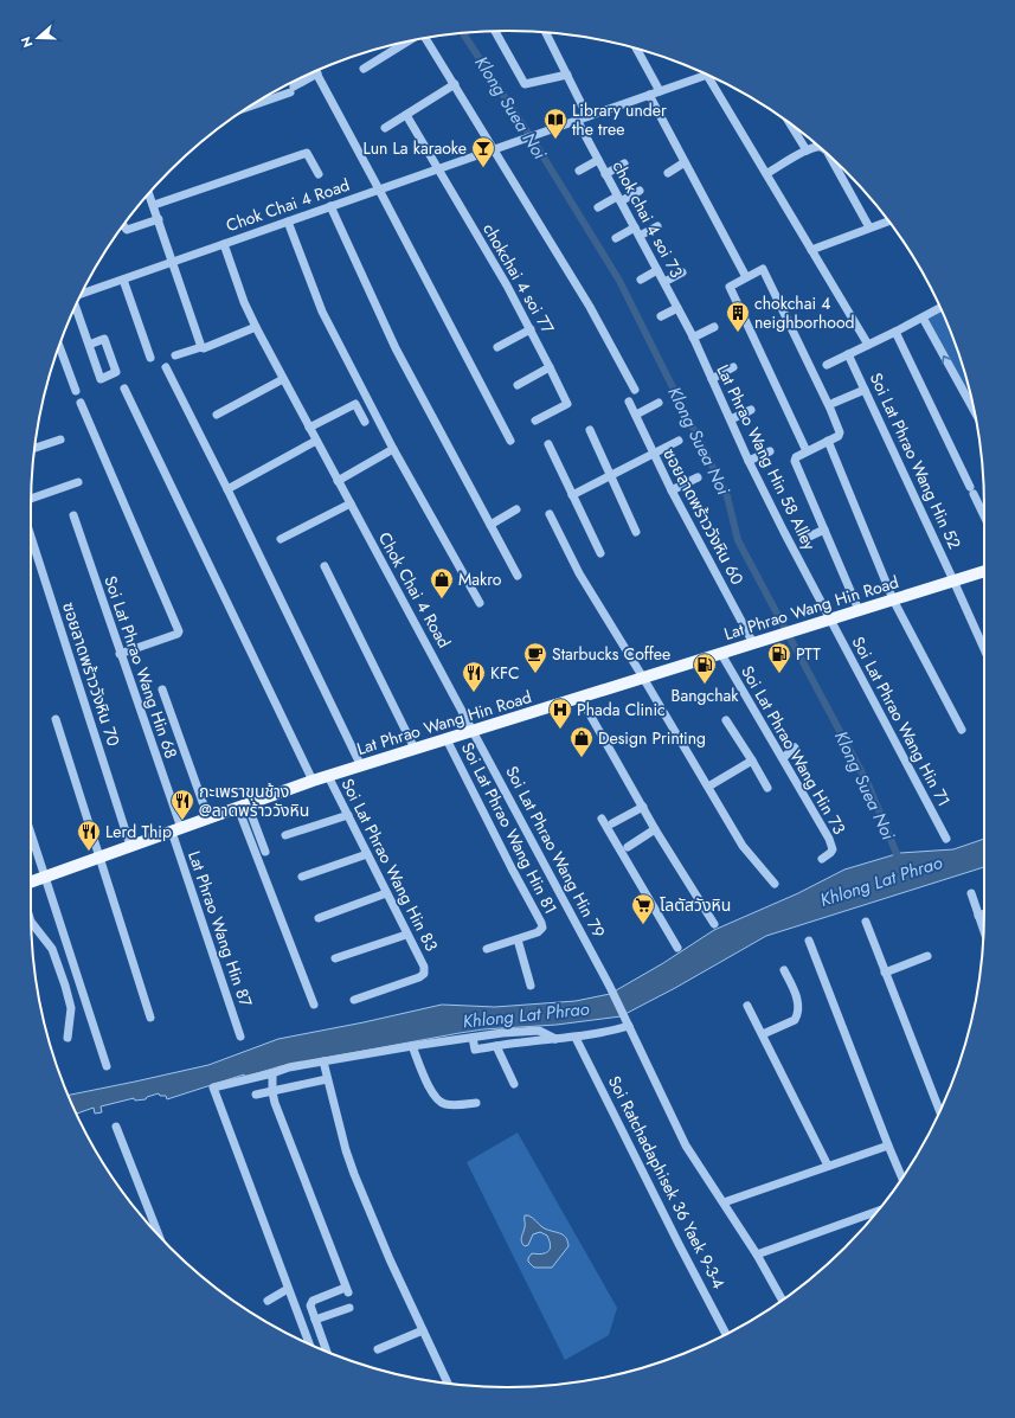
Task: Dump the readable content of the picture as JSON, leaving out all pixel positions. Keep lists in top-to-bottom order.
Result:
{
  "streets": {
    "main road": ["Lat Phrao Wang Hin Road"],
    "street": [
      "Chok Chai 4 Road",
      "chok chai 4 soi 73",
      "chokchai 4 soi 77",
      "Lat Phrao Wang Hin 58 Alley",
      "Soi Lat Phrao Wang Hin 52",
      "ซอยลาดพร้าววังหิน 60",
      "Soi Lat Phrao Wang Hin 68",
      "ซอยลาดพร้าววังหิน 70",
      "Soi Lat Phrao Wang Hin 71",
      "Soi Lat Phrao Wang Hin 73",
      "Soi Lat Phrao Wang Hin 81",
      "Soi Lat Phrao Wang Hin 79",
      "Soi Lat Phrao Wang Hin 83",
      "Lat Phrao Wang Hin 87",
      "Soi Ratchadaphisek 36 Yaek 9-3-4"
    ]
  },
  "crossings": [
    ["Chok Chai 4 Road", "chok chai 4 soi 73"],
    ["Chok Chai 4 Road", "chokchai 4 soi 77"],
    ["Chok Chai 4 Road", "Lat Phrao Wang Hin Road"],
    ["Chok Chai 4 Road", "Soi Lat Phrao Wang Hin 79"],
    ["chok chai 4 soi 73", "Lat Phrao Wang Hin 58 Alley"],
    ["Lat Phrao Wang Hin 58 Alley", "Lat Phrao Wang Hin Road"],
    ["Lat Phrao Wang Hin 58 Alley", "Soi Lat Phrao Wang Hin 71"],
    ["Soi Lat Phrao Wang Hin 52", "Lat Phrao Wang Hin Road"],
    ["ซอยลาดพร้าววังหิน 60", "Lat Phrao Wang Hin Road"],
    ["Lat Phrao Wang Hin Road", "Soi Lat Phrao Wang Hin 68"],
    ["Lat Phrao Wang Hin Road", "ซอยลาดพร้าววังหิน 70"],
    ["Lat Phrao Wang Hin Road", "Soi Lat Phrao Wang Hin 71"],
    ["Lat Phrao Wang Hin Road", "Soi Lat Phrao Wang Hin 73"],
    ["Lat Phrao Wang Hin Road", "Soi Lat Phrao Wang Hin 81"],
    ["Lat Phrao Wang Hin Road", "Soi Lat Phrao Wang Hin 79"],
    ["Lat Phrao Wang Hin Road", "Soi Lat Phrao Wang Hin 83"],
    ["Lat Phrao Wang Hin Road", "Lat Phrao Wang Hin 87"],
    ["Soi Lat Phrao Wang Hin 68", "Lat Phrao Wang Hin 87"]
  ],
  "water": ["Klong Suea Noi", "Khlong Lat Phrao"],
  "places": {
    "library": ["Library under the tree"],
    "bar": ["Lun La karaoke"],
    "building": ["chokchai 4 neighborhood"],
    "shop": ["Makro", "Design Printing"],
    "cafe": ["Starbucks Coffee"],
    "fuel station": ["PTT", "Bangchak"],
    "restaurant": ["KFC", "กะเพราขุนช้าง @ลาดพร้าววังหิน", "Lerd Thip"],
    "hospital": ["Phada Clinic"],
    "supermarket": ["โลตัสวังหิน"]
  },
  "north": "left"
}
